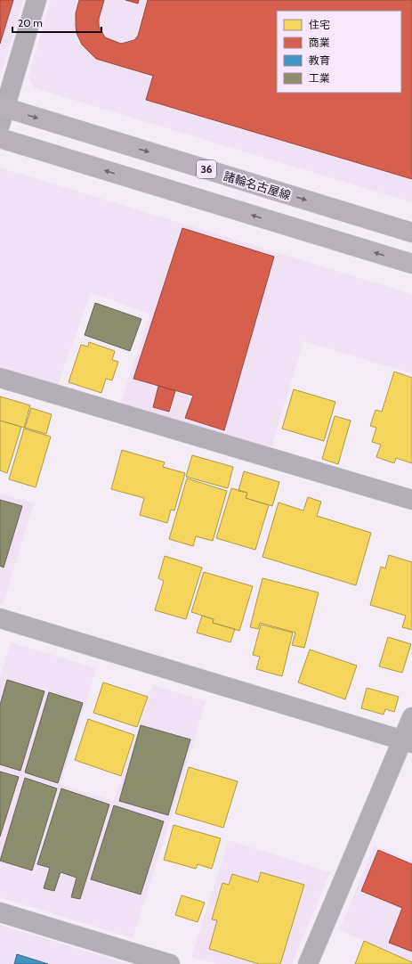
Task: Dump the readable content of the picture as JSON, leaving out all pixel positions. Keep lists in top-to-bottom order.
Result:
{
  "streets": {
    "main road": ["36", "諸輪名古屋線"]
  },
  "legend": [
    "住宅",
    "商業",
    "教育",
    "工業"
  ],
  "scale_bar": "20 m"
}
